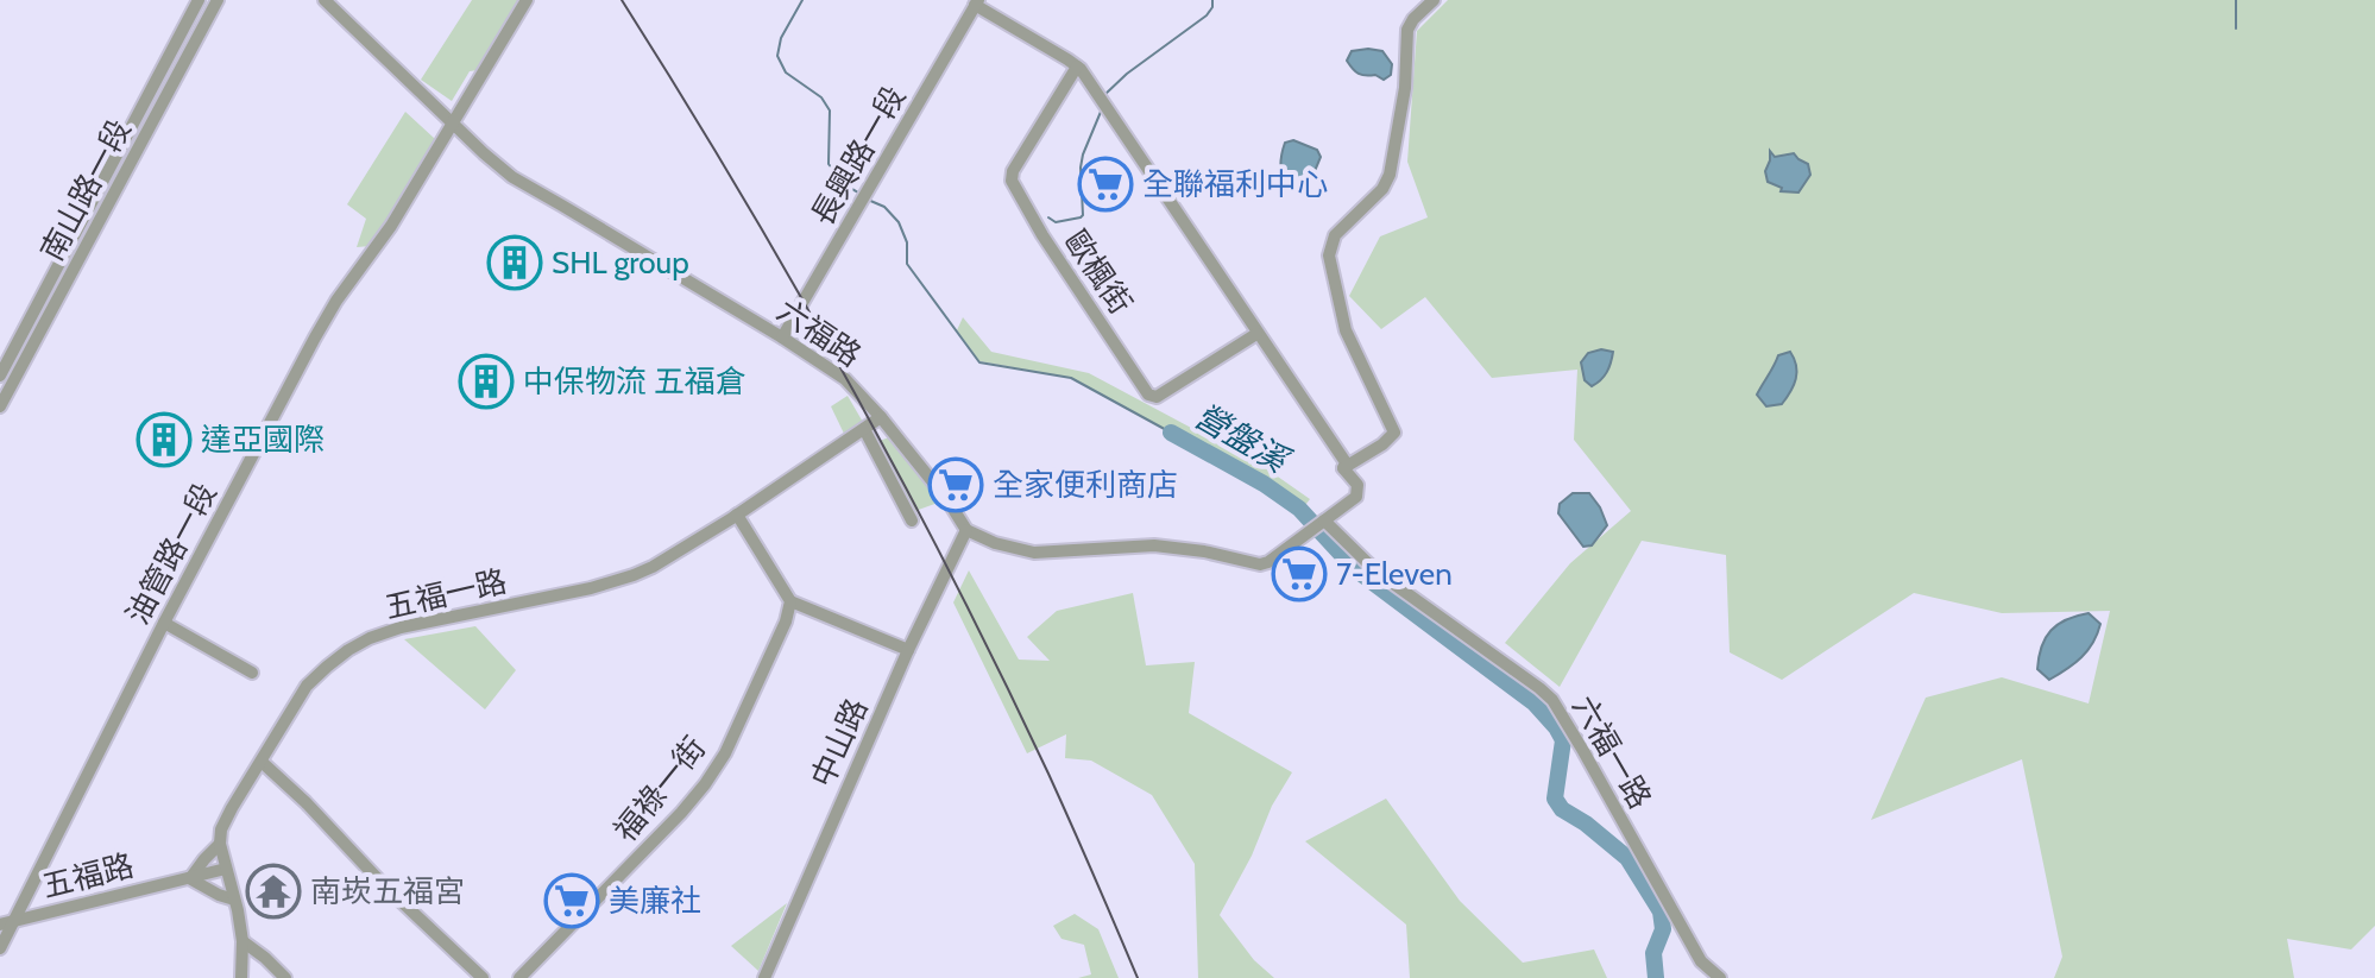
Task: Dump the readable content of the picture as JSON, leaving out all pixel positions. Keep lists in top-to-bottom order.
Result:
{
  "streets": {
    "street": [
      "長興路一段",
      "南山路一段",
      "歐楓街",
      "六福路",
      "油管路一段",
      "五福一路",
      "中山路",
      "六福一路",
      "福祿一街",
      "五福路"
    ]
  },
  "crossings": [
    ["長興路一段", "六福路"],
    ["六福路", "油管路一段"],
    ["六福路", "五福一路"],
    ["六福路", "中山路"],
    ["油管路一段", "五福路"]
  ],
  "water": ["營盤溪"],
  "places": {
    "supermarket": [
      "全聯福利中心",
      "全家便利商店",
      "7-Eleven",
      "美廉社"
    ],
    "building": ["SHL group", "中保物流 五福倉", "達亞國際"],
    "temple": ["南崁五福宮"]
  }
}
